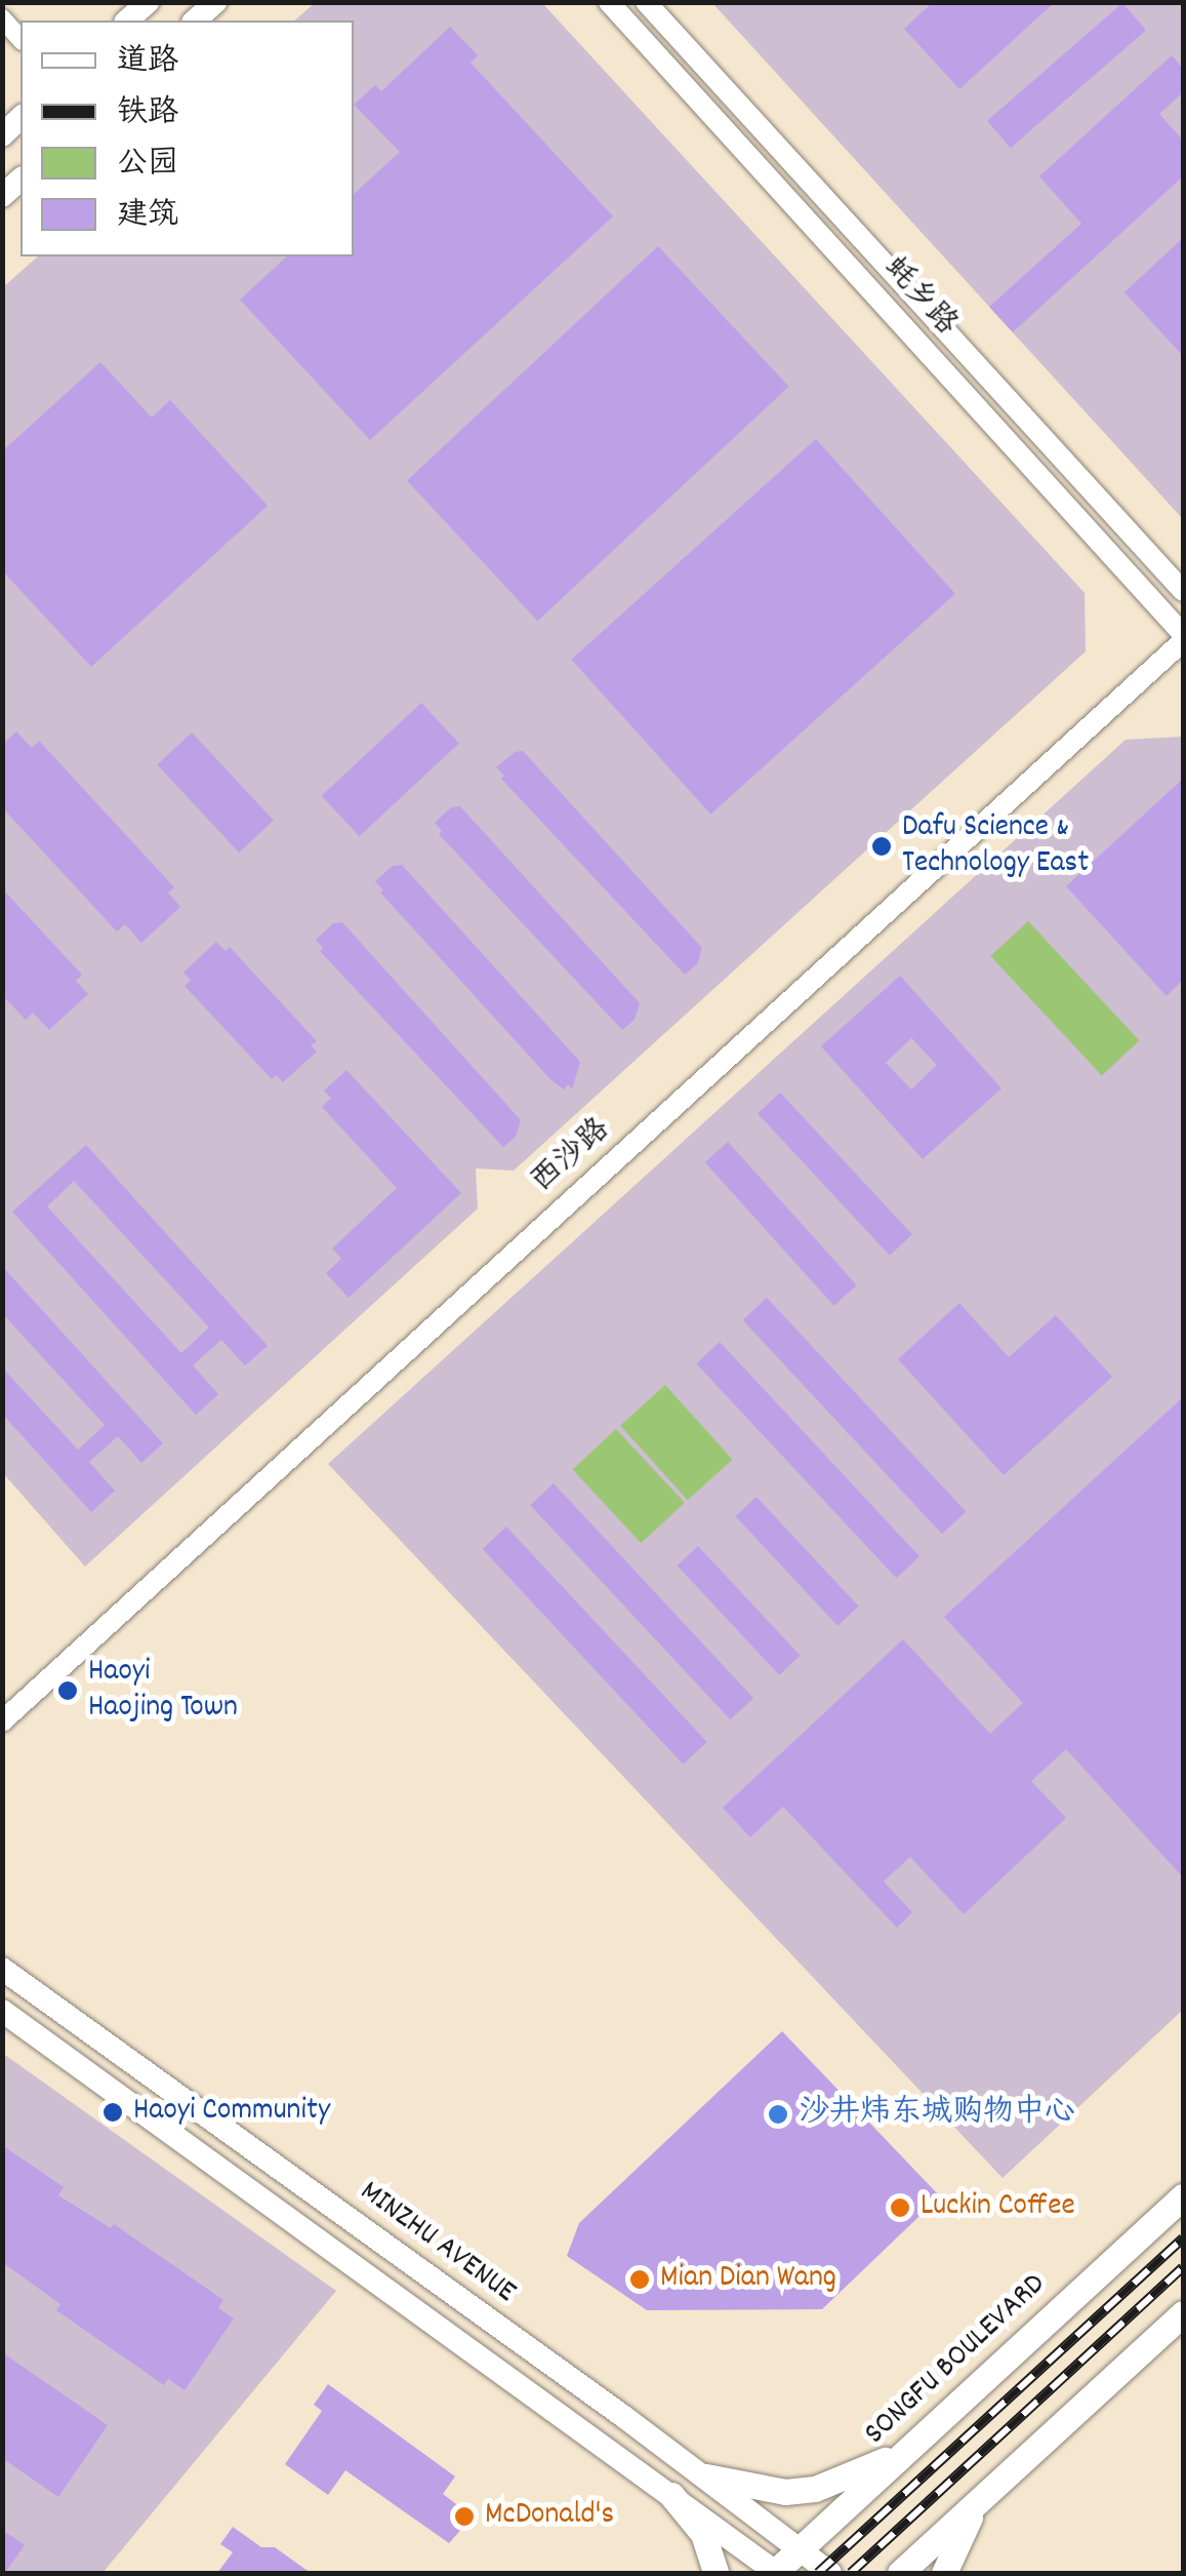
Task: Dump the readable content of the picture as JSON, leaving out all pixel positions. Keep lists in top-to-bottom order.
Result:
{
  "streets": {
    "main road": ["MINZHU AVENUE", "SONGFU BOULEVARD"],
    "street": ["蚝乡路", "西沙路"]
  },
  "crossings": [
    ["蚝乡路", "西沙路"],
    ["MINZHU AVENUE", "SONGFU BOULEVARD"]
  ],
  "places": [
    "Dafu Science & Technology East",
    "Haoyi Haojing Town",
    "Haoyi Community",
    "沙井炜东城购物中心",
    "Luckin Coffee",
    "Mian Dian Wang",
    "McDonald's"
  ],
  "legend": [
    "道路",
    "铁路",
    "公园",
    "建筑"
  ]
}
